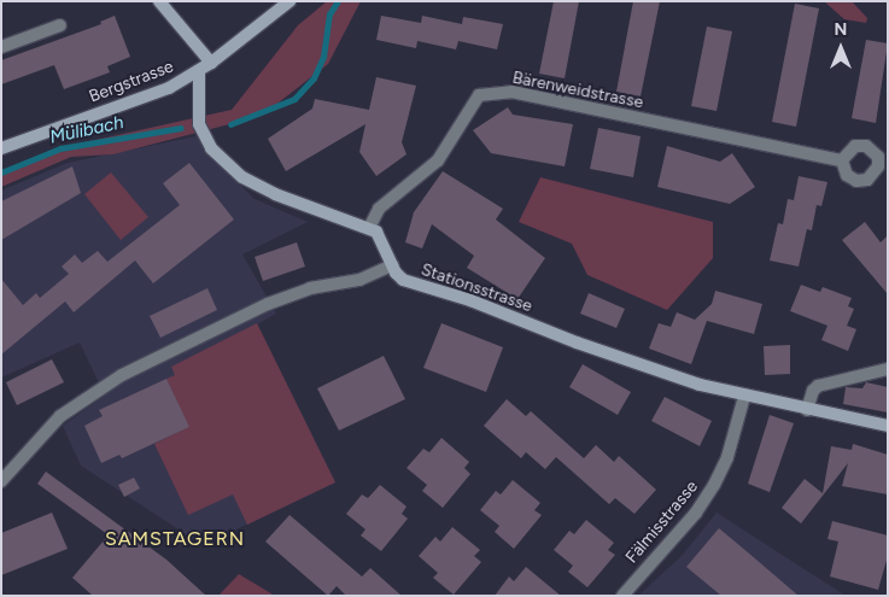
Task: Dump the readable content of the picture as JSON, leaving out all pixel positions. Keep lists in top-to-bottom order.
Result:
{
  "streets": {
    "street": [
      "Bergstrasse",
      "Bärenweidstrasse",
      "Stationsstrasse",
      "Fälmisstrasse"
    ]
  },
  "crossings": [
    ["Stationsstrasse", "Fälmisstrasse"]
  ],
  "districts": ["SAMSTAGERN"],
  "water": ["Mülibach"],
  "north": "top"
}
